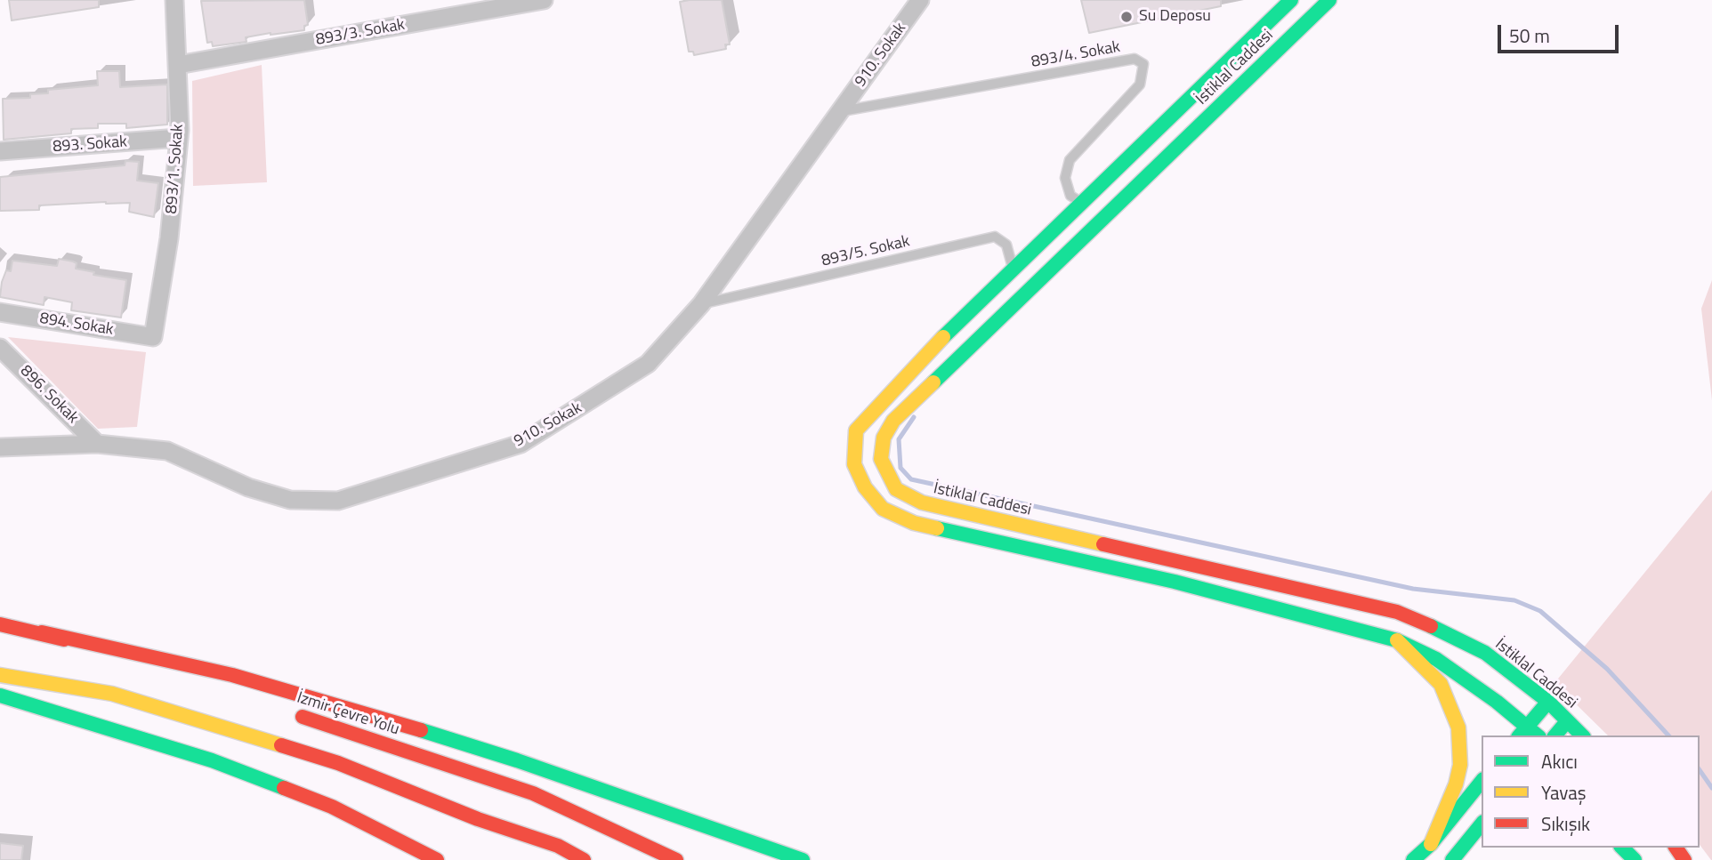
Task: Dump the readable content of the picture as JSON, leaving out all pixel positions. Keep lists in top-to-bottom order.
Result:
{
  "streets": {
    "main road": ["İstiklal Caddesi", "İzmir Çevre Yolu"],
    "street": [
      "893/3. Sokak",
      "910. Sokak",
      "893. Sokak",
      "893/1. Sokak",
      "894. Sokak",
      "896. Sokak"
    ],
    "lane": ["893/4. Sokak", "893/5. Sokak"]
  },
  "crossings": [
    ["893/3. Sokak", "893/1. Sokak"],
    ["910. Sokak", "893/4. Sokak"],
    ["910. Sokak", "893/5. Sokak"],
    ["910. Sokak", "896. Sokak"],
    ["893/4. Sokak", "İstiklal Caddesi"],
    ["İstiklal Caddesi", "893/5. Sokak"],
    ["893. Sokak", "893/1. Sokak"],
    ["893/1. Sokak", "894. Sokak"]
  ],
  "places": ["Su Deposu"],
  "legend": ["Akıcı", "Yavaş", "Sıkışık"],
  "scale_bar": "50 m"
}
